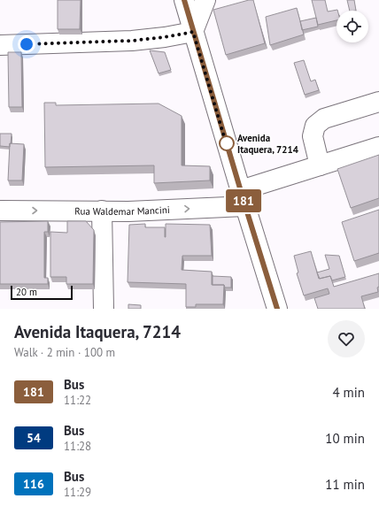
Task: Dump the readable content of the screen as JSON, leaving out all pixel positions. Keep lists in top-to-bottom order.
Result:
{
  "streets": {
    "street": ["Rua Waldemar Mancini"]
  },
  "places": ["Avenida Itaquera, 7214"],
  "lines": ["bus line 181"],
  "scale_bar": "20 m",
  "page": {
    "on_map": "181",
    "scale": "20 m",
    "heading": ["Avenida Itaquera, 7214", "Walk · 2 min · 100 m"],
    "list": [
      {
        "mark": "181",
        "name": "Bus",
        "note": "11:22",
        "value": "4 min"
      },
      {
        "mark": "54",
        "name": "Bus",
        "note": "11:28",
        "value": "10 min"
      },
      {
        "mark": "116",
        "name": "Bus",
        "note": "11:29",
        "value": "11 min"
      }
    ]
  }
}
